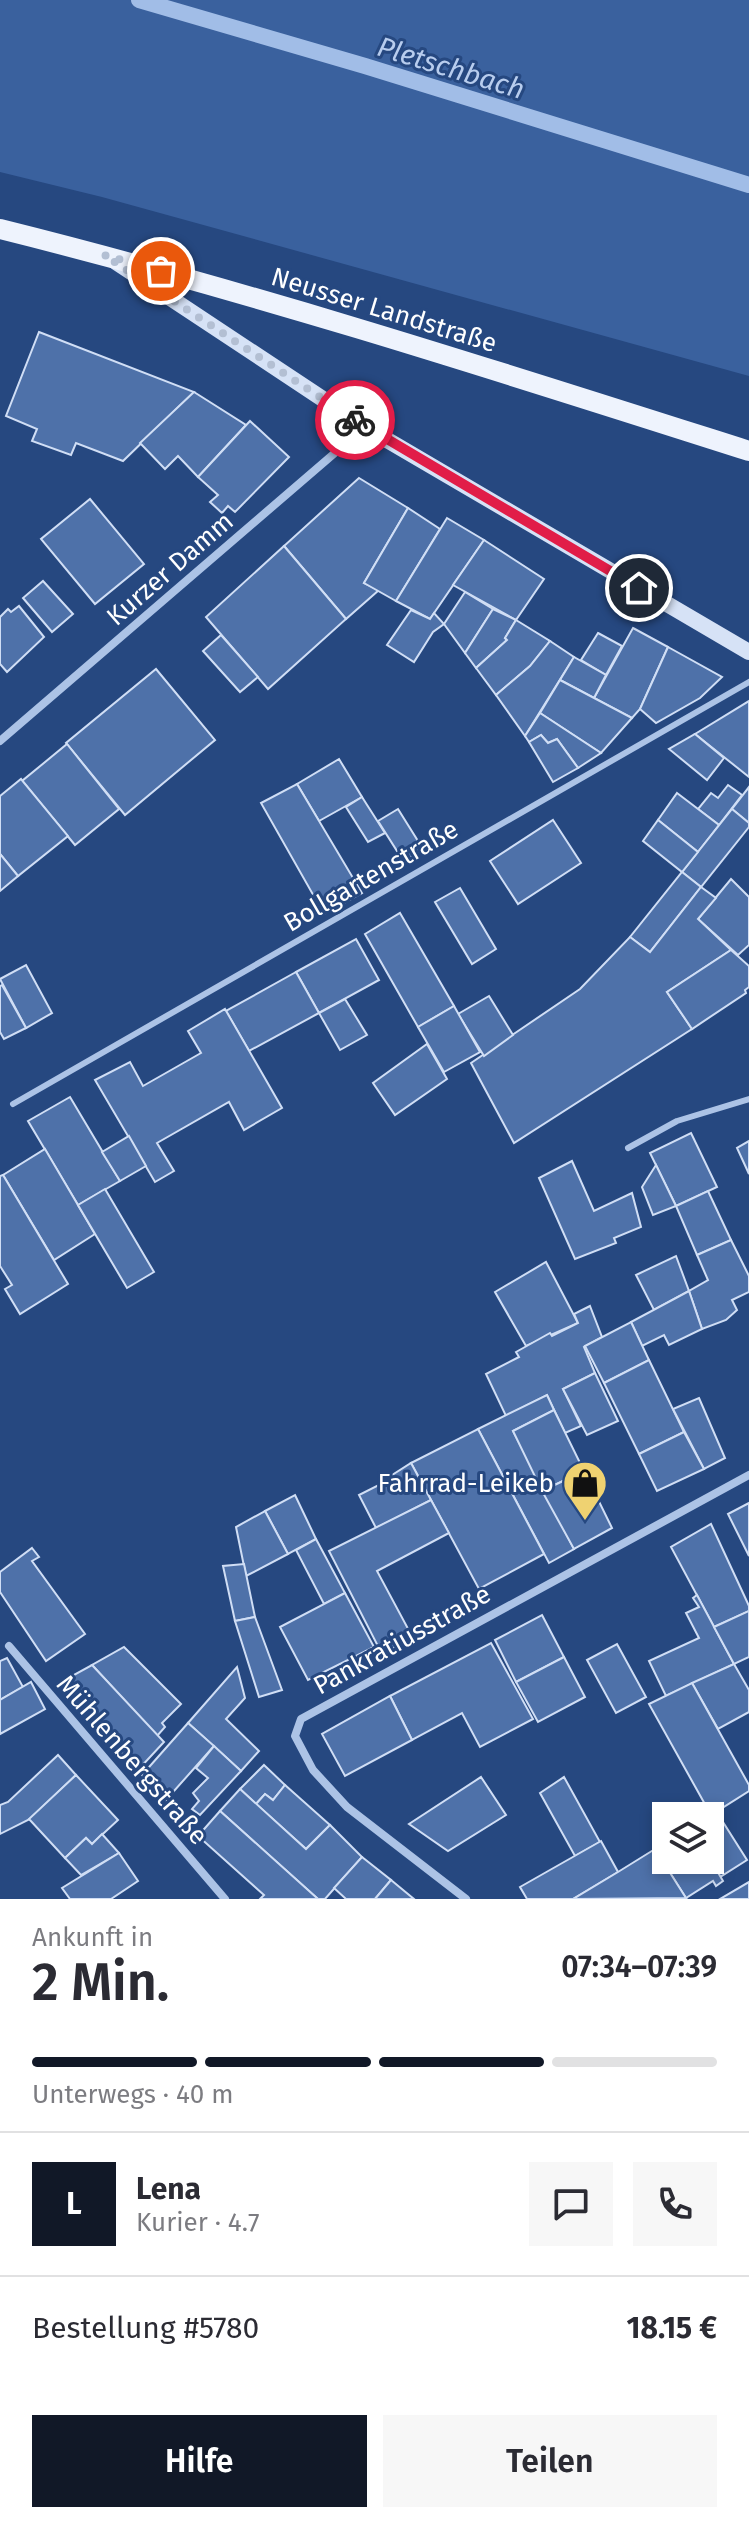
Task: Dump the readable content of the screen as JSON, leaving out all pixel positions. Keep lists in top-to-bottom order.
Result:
{
  "streets": {
    "main road": ["Neusser Landstraße"],
    "street": ["Kurzer Damm", "Pankratiusstraße", "Mühlenbergstraße"],
    "lane": ["Bollgartenstraße"]
  },
  "water": ["Pletschbach"],
  "places": {
    "shop": ["Fahrrad-Leikeb"]
  },
  "page": {
    "heading": ["2 Min.", "Ankunft in", "07:34–07:39"],
    "panel": [
      "Lena",
      "Kurier · 4.7",
      "Bestellung #5780",
      "18.15 €"
    ],
    "bar": "Unterwegs · 40 m",
    "round": "L",
    "buttons": ["Hilfe", "Teilen"]
  }
}
